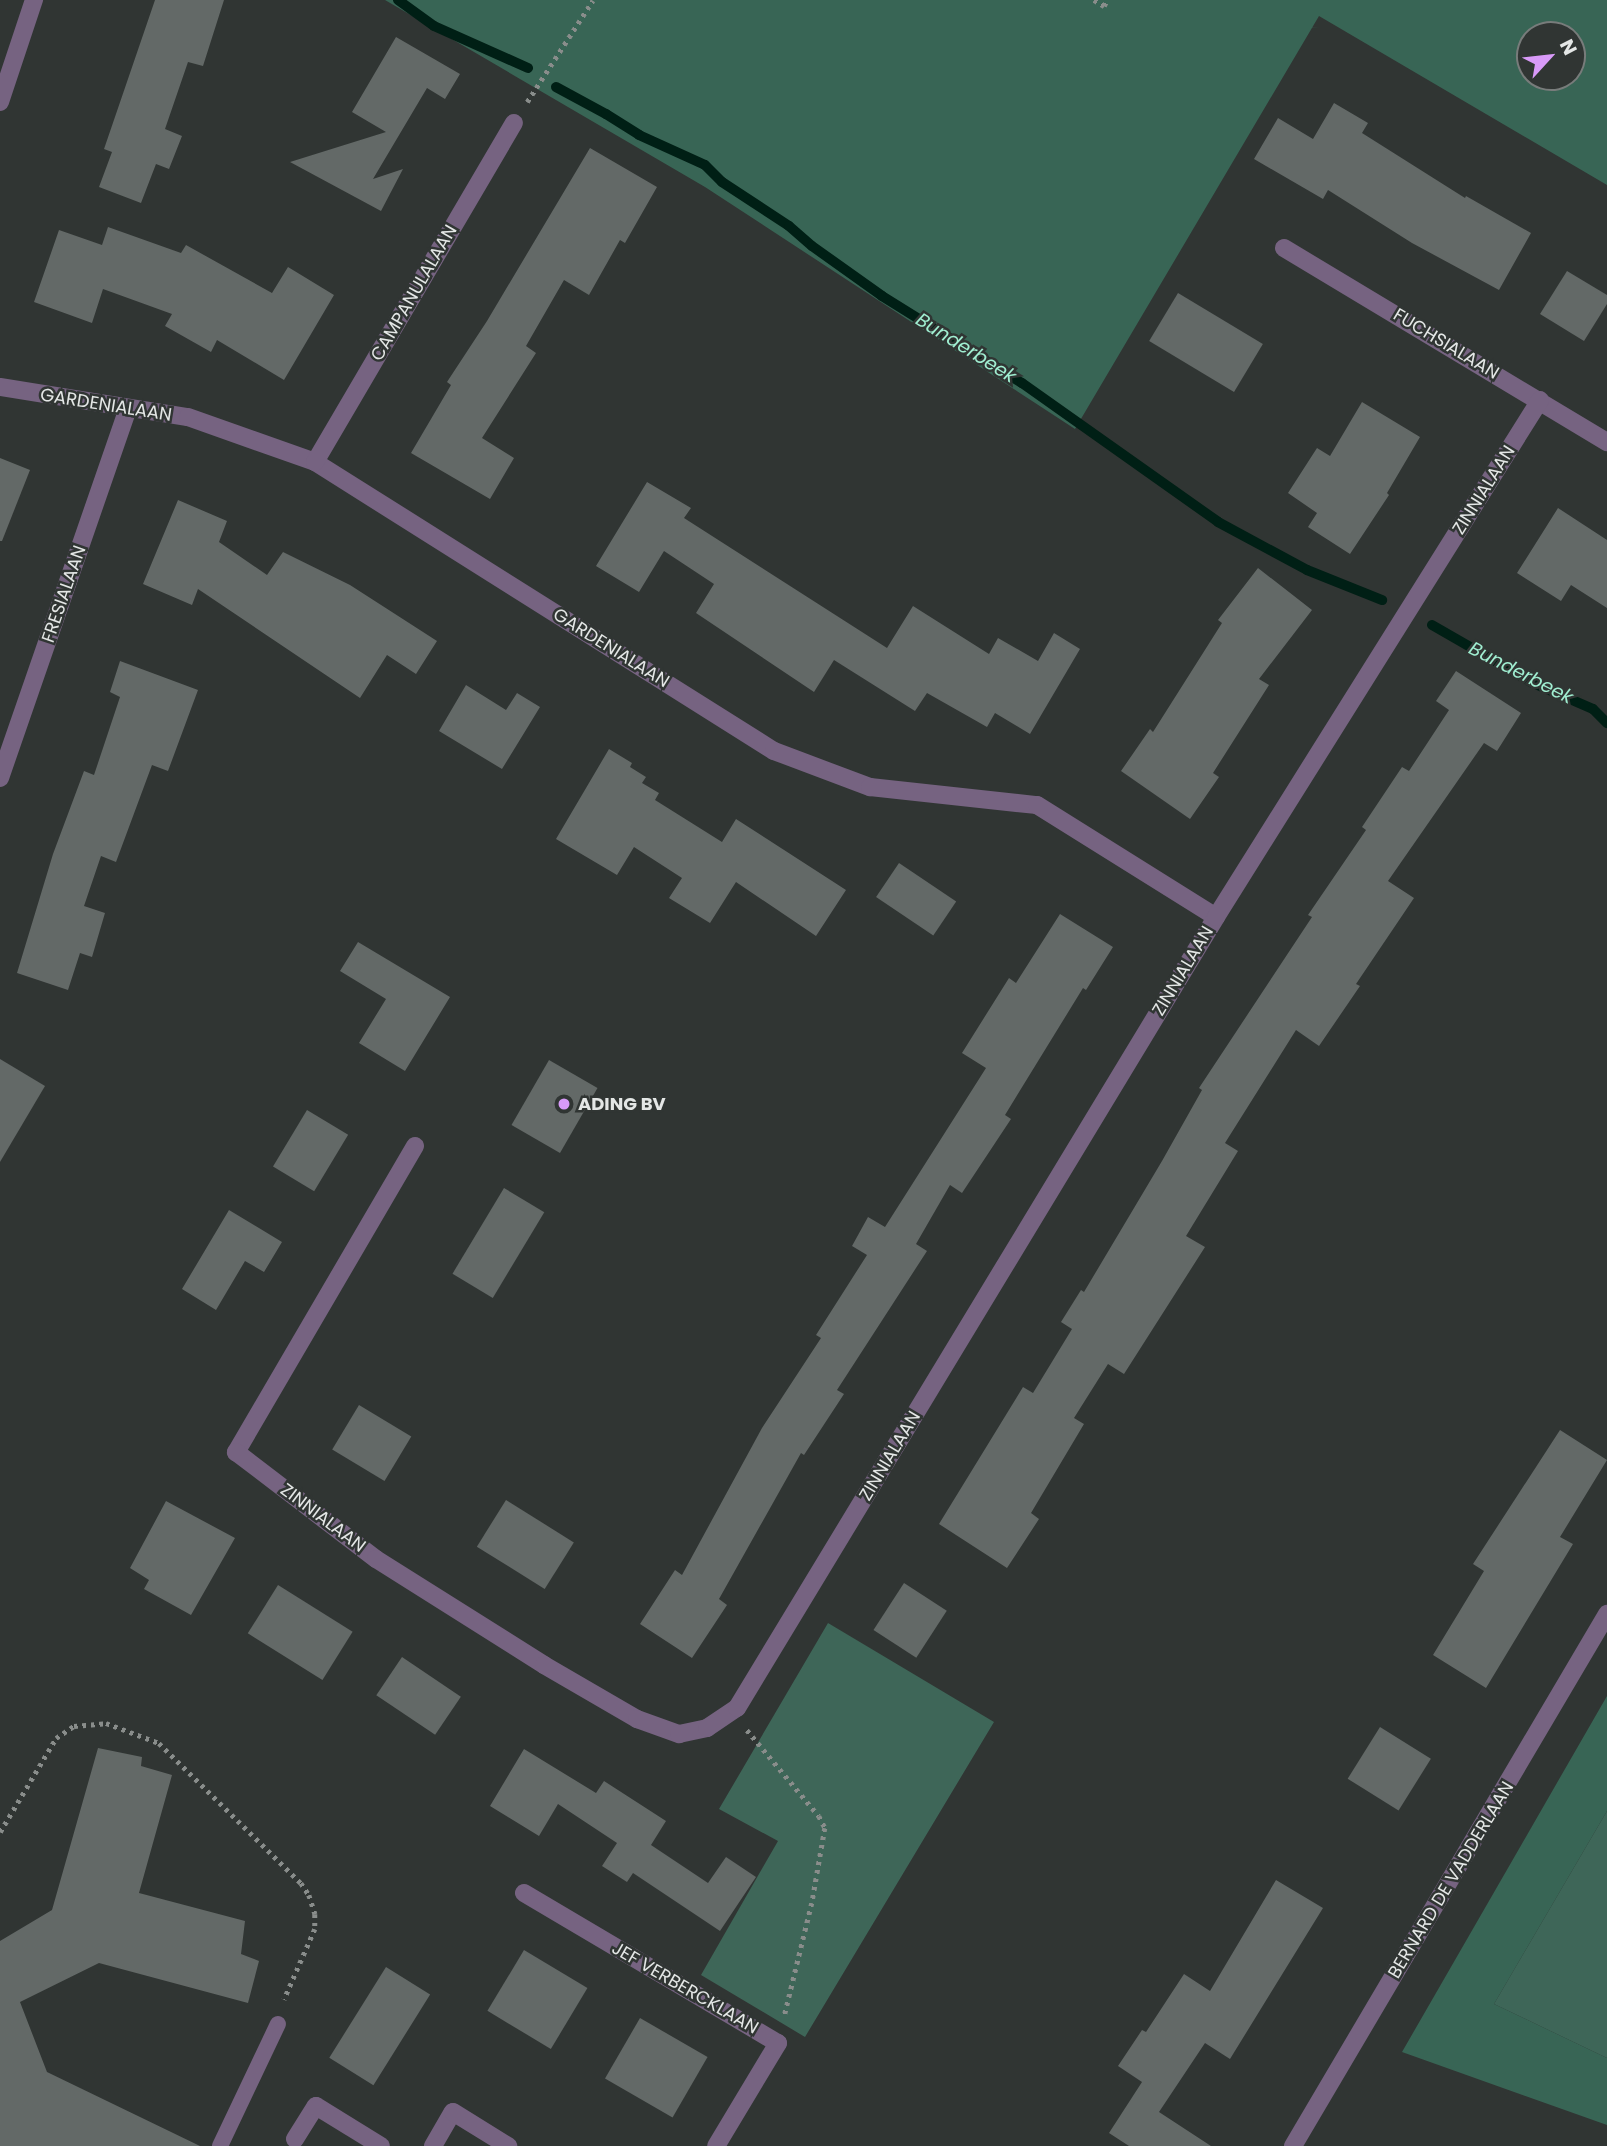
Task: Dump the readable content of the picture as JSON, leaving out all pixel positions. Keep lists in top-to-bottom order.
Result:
{
  "streets": {
    "street": [
      "CAMPANULALAAN",
      "FUCHSIALAAN",
      "GARDENIALAAN",
      "ZINNIALAAN",
      "FRESIALAAN",
      "BERNARD DE VADDERLAAN",
      "JEF VERBERCKLAAN"
    ]
  },
  "crossings": [
    ["CAMPANULALAAN", "GARDENIALAAN"],
    ["FUCHSIALAAN", "ZINNIALAAN"],
    ["GARDENIALAAN", "ZINNIALAAN"],
    ["GARDENIALAAN", "FRESIALAAN"]
  ],
  "water": ["Bunderbeek"],
  "places": ["ADING BV"],
  "north": "top right"
}
